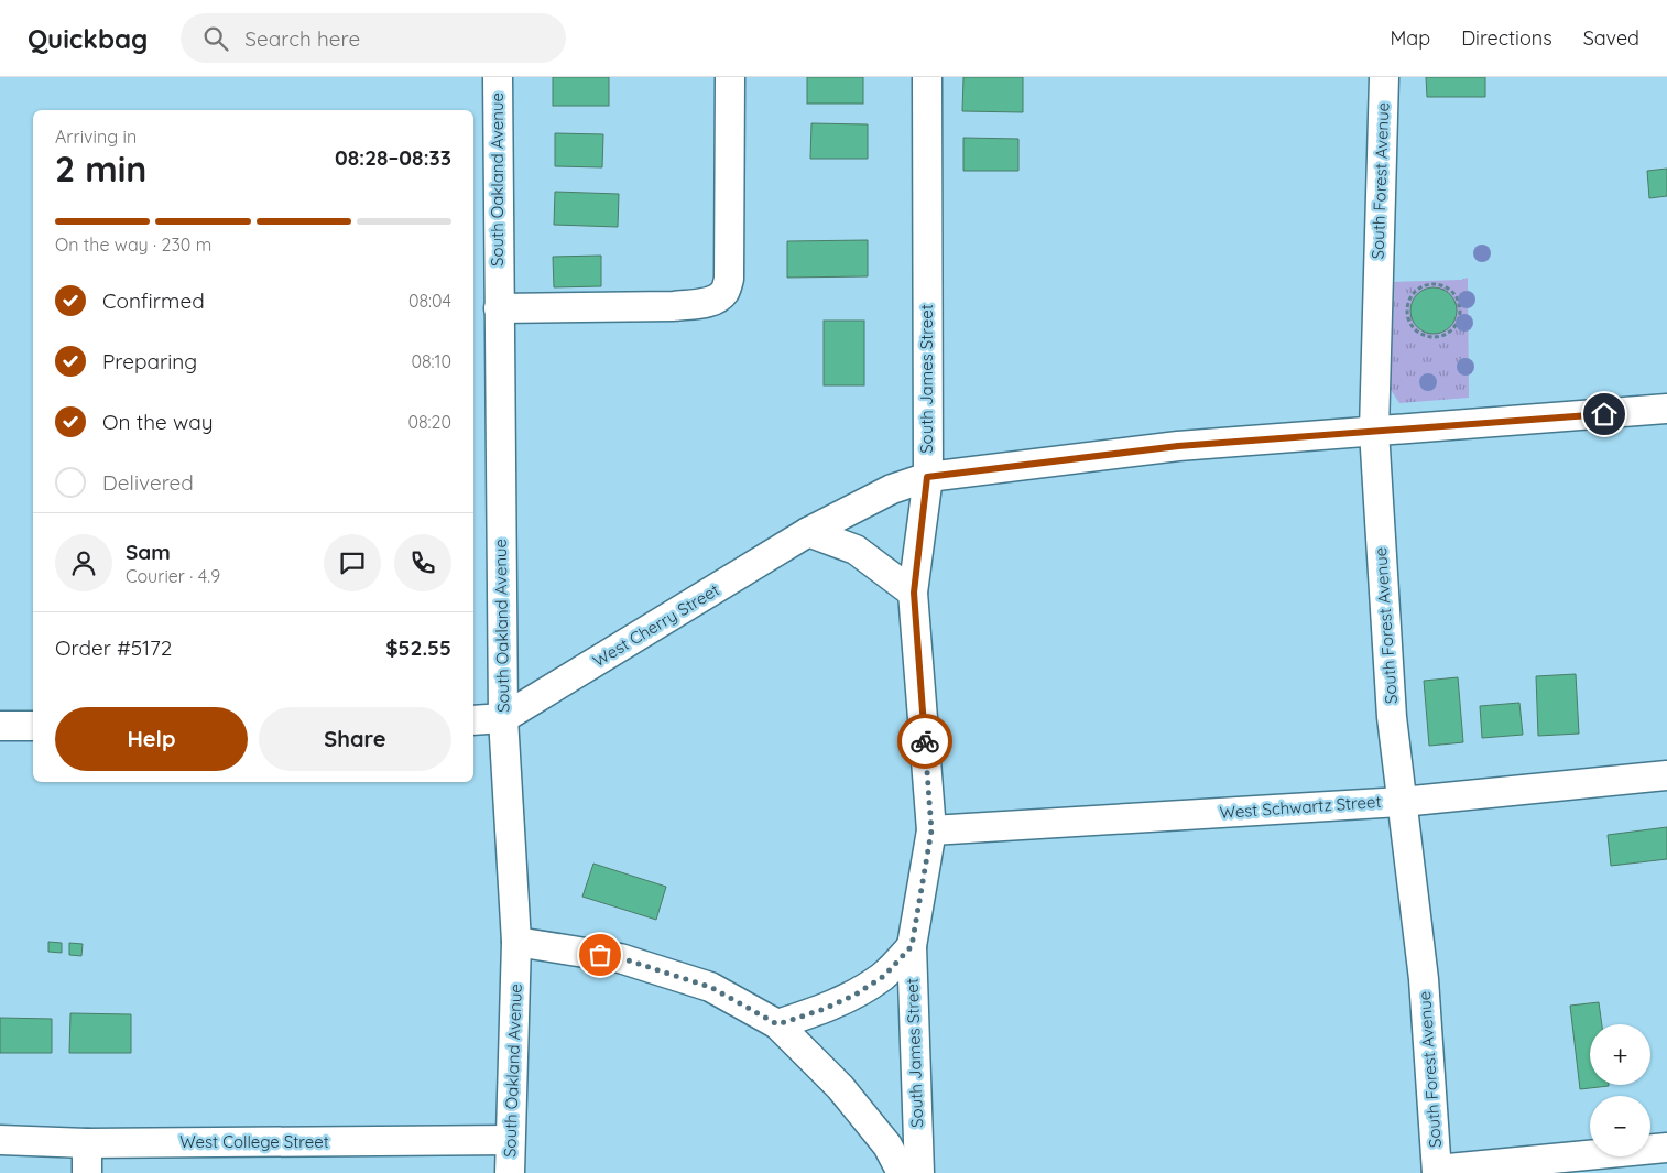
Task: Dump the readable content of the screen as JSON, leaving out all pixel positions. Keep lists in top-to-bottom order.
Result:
{
  "streets": {
    "street": [
      "South Oakland Avenue",
      "South Forest Avenue",
      "South James Street",
      "West Cherry Street",
      "West Schwartz Street",
      "West College Street"
    ]
  },
  "crossings": [
    ["South Oakland Avenue", "West Cherry Street"],
    ["South Oakland Avenue", "West College Street"],
    ["South Forest Avenue", "West Cherry Street"],
    ["South Forest Avenue", "West Schwartz Street"],
    ["South James Street", "West Cherry Street"],
    ["South James Street", "West Schwartz Street"]
  ],
  "page": {
    "header": "Quickbag",
    "search": "Search here",
    "nav": ["Map", "Directions", "Saved"],
    "heading": ["2 min", "Arriving in", "08:28–08:33"],
    "panel": [
      "Sam",
      "Courier · 4.9",
      "Order #5172",
      "$52.55"
    ],
    "bar": "On the way · 230 m",
    "list": [
      ["Confirmed", "08:04"],
      ["Preparing", "08:10"],
      ["On the way", "08:20"],
      "Delivered"
    ],
    "buttons": ["Help", "Share"],
    "map_buttons": ["+", "−"]
  }
}
